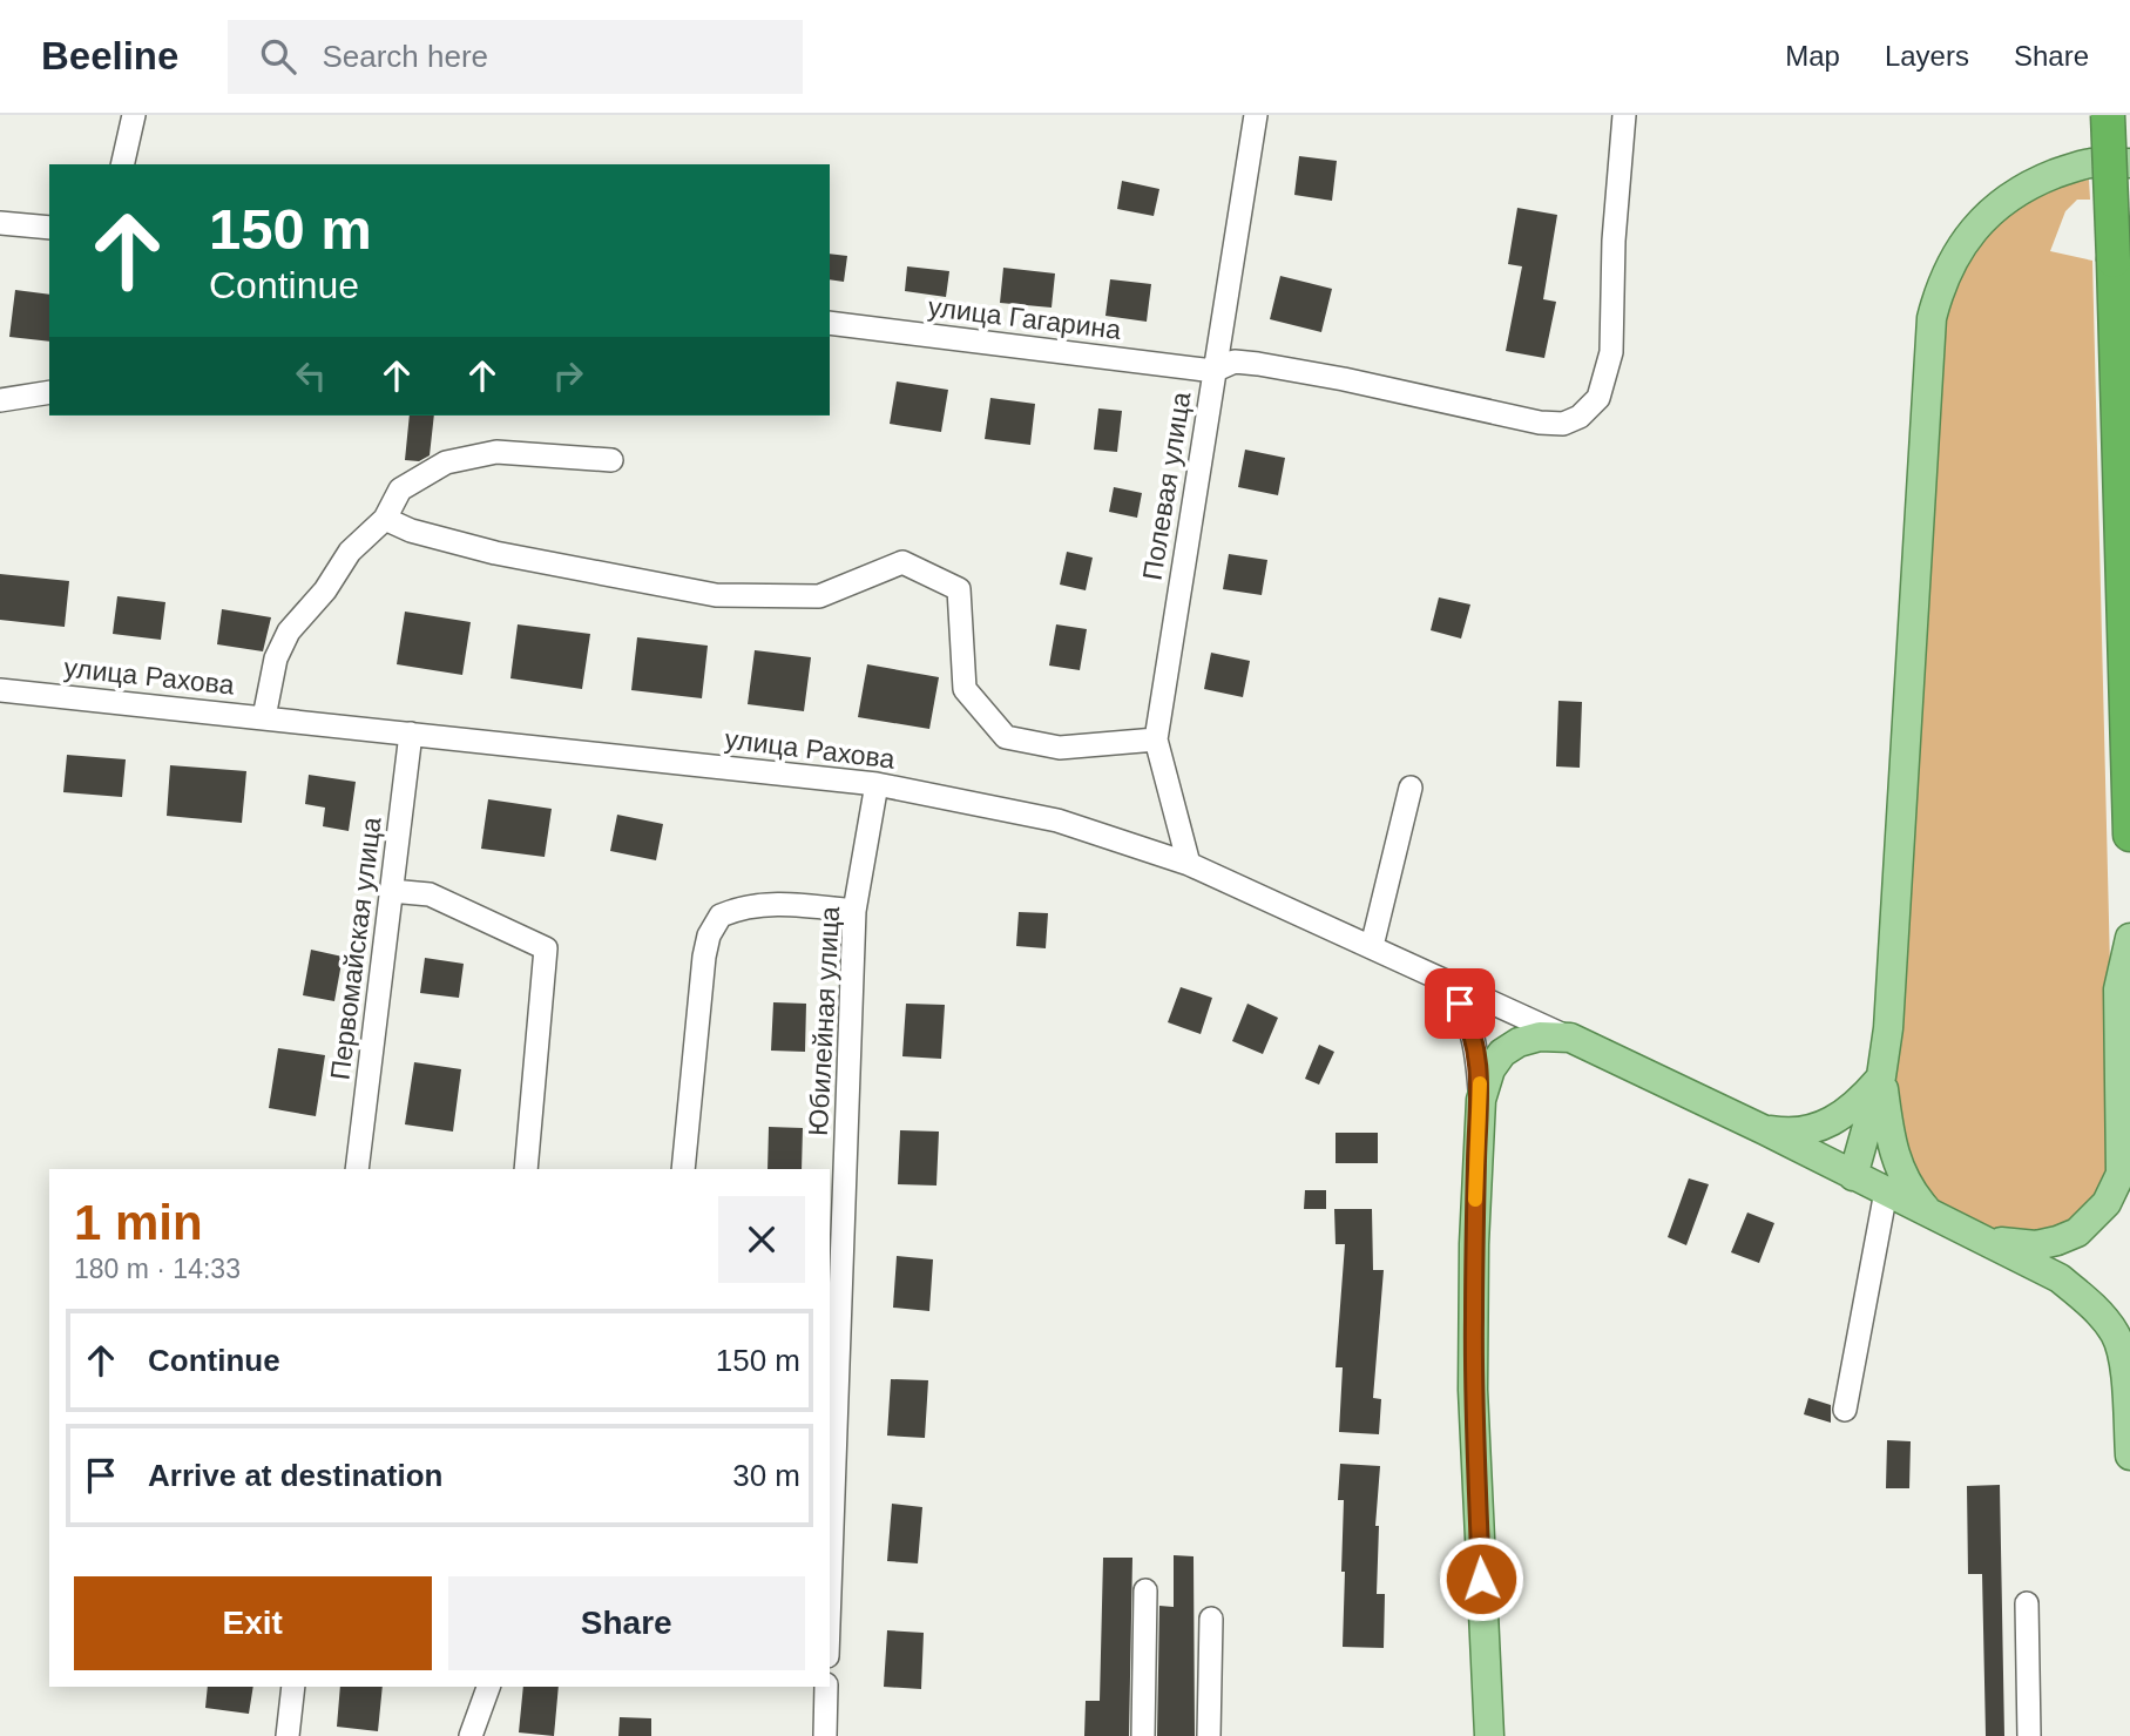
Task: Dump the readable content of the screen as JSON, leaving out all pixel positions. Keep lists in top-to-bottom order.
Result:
{
  "streets": {
    "street": [
      "улица Гагарина",
      "Полевая улица",
      "улица Рахова",
      "Первомайская улица",
      "Юбилейная улица"
    ]
  },
  "crossings": [
    ["улица Гагарина", "Полевая улица"],
    ["Полевая улица", "улица Рахова"],
    ["улица Рахова", "Первомайская улица"],
    ["улица Рахова", "Юбилейная улица"]
  ],
  "page": {
    "header": "Beeline",
    "search": "Search here",
    "nav": ["Map", "Layers", "Share"],
    "turn": ["150 m", "Continue"],
    "heading": ["1 min", "180 m · 14:33"],
    "list": [
      {
        "name": "Continue",
        "value": "150 m"
      },
      {
        "name": "Arrive at destination",
        "value": "30 m"
      }
    ],
    "buttons": ["Exit", "Share"]
  }
}
